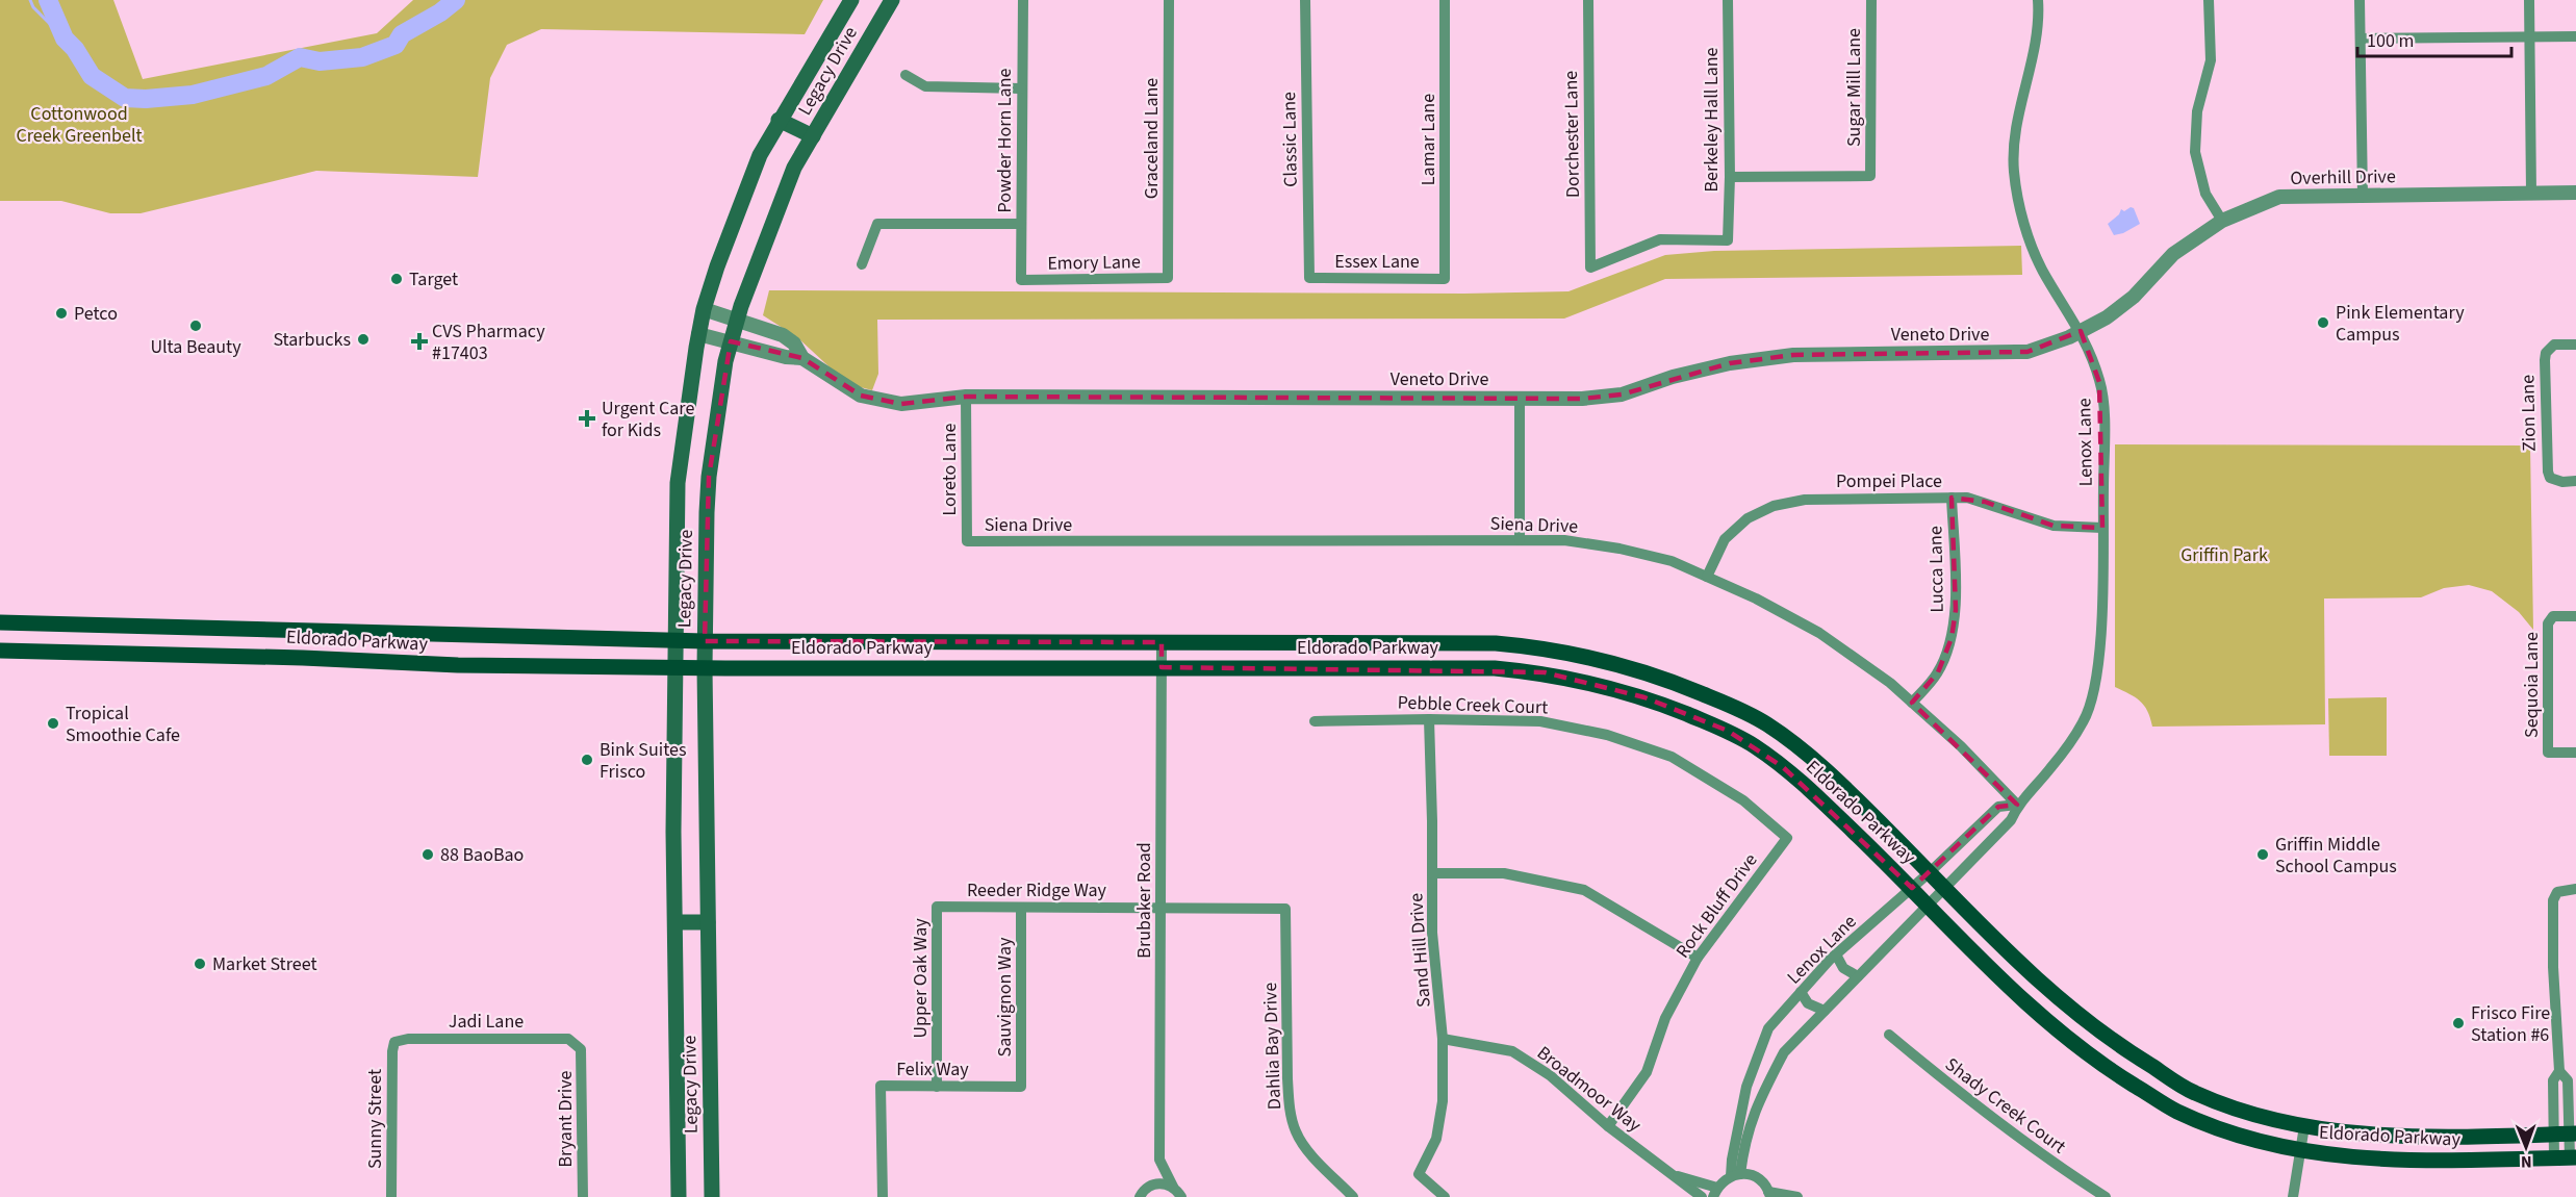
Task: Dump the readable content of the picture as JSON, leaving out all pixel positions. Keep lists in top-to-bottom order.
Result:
{
  "streets": {
    "main road": ["Legacy Drive", "Eldorado Parkway"],
    "street": [
      "Sugar Mill Lane",
      "Berkeley Hall Lane",
      "Dorchester Lane",
      "Graceland Lane",
      "Classic Lane",
      "Lamar Lane",
      "Powder Horn Lane",
      "Overhill Drive",
      "Essex Lane",
      "Emory Lane",
      "Veneto Drive",
      "Zion Lane",
      "Lenox Lane",
      "Loreto Lane",
      "Pompei Place",
      "Siena Drive",
      "Lucca Lane",
      "Sequoia Lane",
      "Pebble Creek Court",
      "Reeder Ridge Way",
      "Brubaker Road",
      "Rock Bluff Drive",
      "Sand Hill Drive",
      "Upper Oak Way",
      "Sauvignon Way",
      "Jadi Lane",
      "Dahlia Bay Drive",
      "Felix Way",
      "Broadmoor Way",
      "Shady Creek Court",
      "Sunny Street",
      "Bryant Drive"
    ]
  },
  "crossings": [
    ["Legacy Drive", "Veneto Drive"],
    ["Legacy Drive", "Eldorado Parkway"],
    ["Sugar Mill Lane", "Berkeley Hall Lane"],
    ["Berkeley Hall Lane", "Dorchester Lane"],
    ["Graceland Lane", "Emory Lane"],
    ["Classic Lane", "Essex Lane"],
    ["Lamar Lane", "Essex Lane"],
    ["Powder Horn Lane", "Emory Lane"],
    ["Overhill Drive", "Veneto Drive"],
    ["Overhill Drive", "Lenox Lane"],
    ["Veneto Drive", "Lenox Lane"],
    ["Veneto Drive", "Loreto Lane"],
    ["Lenox Lane", "Pompei Place"],
    ["Lenox Lane", "Siena Drive"],
    ["Lenox Lane", "Eldorado Parkway"],
    ["Loreto Lane", "Siena Drive"],
    ["Pompei Place", "Siena Drive"],
    ["Pompei Place", "Lucca Lane"],
    ["Siena Drive", "Lucca Lane"],
    ["Eldorado Parkway", "Brubaker Road"],
    ["Pebble Creek Court", "Rock Bluff Drive"],
    ["Pebble Creek Court", "Sand Hill Drive"],
    ["Reeder Ridge Way", "Brubaker Road"],
    ["Reeder Ridge Way", "Upper Oak Way"],
    ["Reeder Ridge Way", "Sauvignon Way"],
    ["Reeder Ridge Way", "Dahlia Bay Drive"],
    ["Rock Bluff Drive", "Broadmoor Way"],
    ["Sand Hill Drive", "Broadmoor Way"],
    ["Upper Oak Way", "Felix Way"],
    ["Sauvignon Way", "Felix Way"],
    ["Jadi Lane", "Sunny Street"],
    ["Jadi Lane", "Bryant Drive"]
  ],
  "parks": ["Cottonwood Creek Greenbelt", "Griffin Park"],
  "places": {
    "other": [
      "Target",
      "Petco",
      "Pink Elementary Campus",
      "Ulta Beauty",
      "Starbucks",
      "Tropical Smoothie Cafe",
      "Bink Suites Frisco",
      "88 BaoBao",
      "Griffin Middle School Campus",
      "Market Street",
      "Frisco Fire Station #6"
    ],
    "health": ["CVS Pharmacy #17403", "Urgent Care for Kids"]
  },
  "scale_bar": "100 m",
  "north": "bottom"
}
